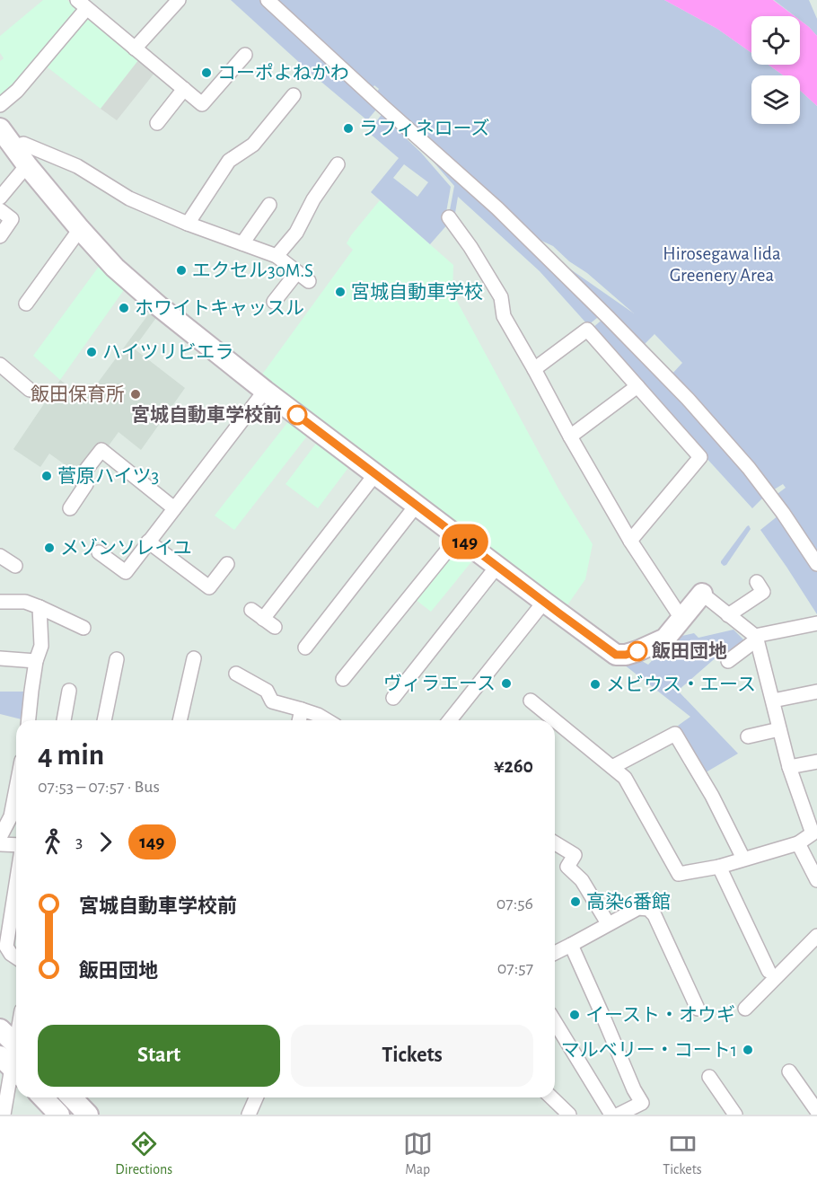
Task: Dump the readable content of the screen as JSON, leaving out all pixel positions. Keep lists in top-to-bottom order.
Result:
{
  "parks": ["Hirosegawa Iida Greenery Area"],
  "places": [
    "コーポよねかわ",
    "ラフィネローズ",
    "エクセル30M.S",
    "宮城自動車学校",
    "ホワイトキャッスル",
    "ハイツリビエラ",
    "飯田保育所",
    "宮城自動車学校前",
    "菅原ハイツ3",
    "メゾンソレイユ",
    "飯田団地",
    "ヴィラエース",
    "メビウス・エース",
    "高染6番館",
    "イースト・オウギ",
    "マルベリー・コート1"
  ],
  "lines": ["bus line 149"],
  "page": {
    "on_map": "149",
    "heading": ["4 min", "07:53 – 07:57 · Bus", "¥260"],
    "legs": ["3", "149"],
    "list": [
      {
        "name": "宮城自動車学校前",
        "value": "07:56"
      },
      {
        "name": "飯田団地",
        "value": "07:57"
      }
    ],
    "buttons": ["Start", "Tickets"],
    "tabs": ["Directions", "Map", "Tickets"]
  }
}
